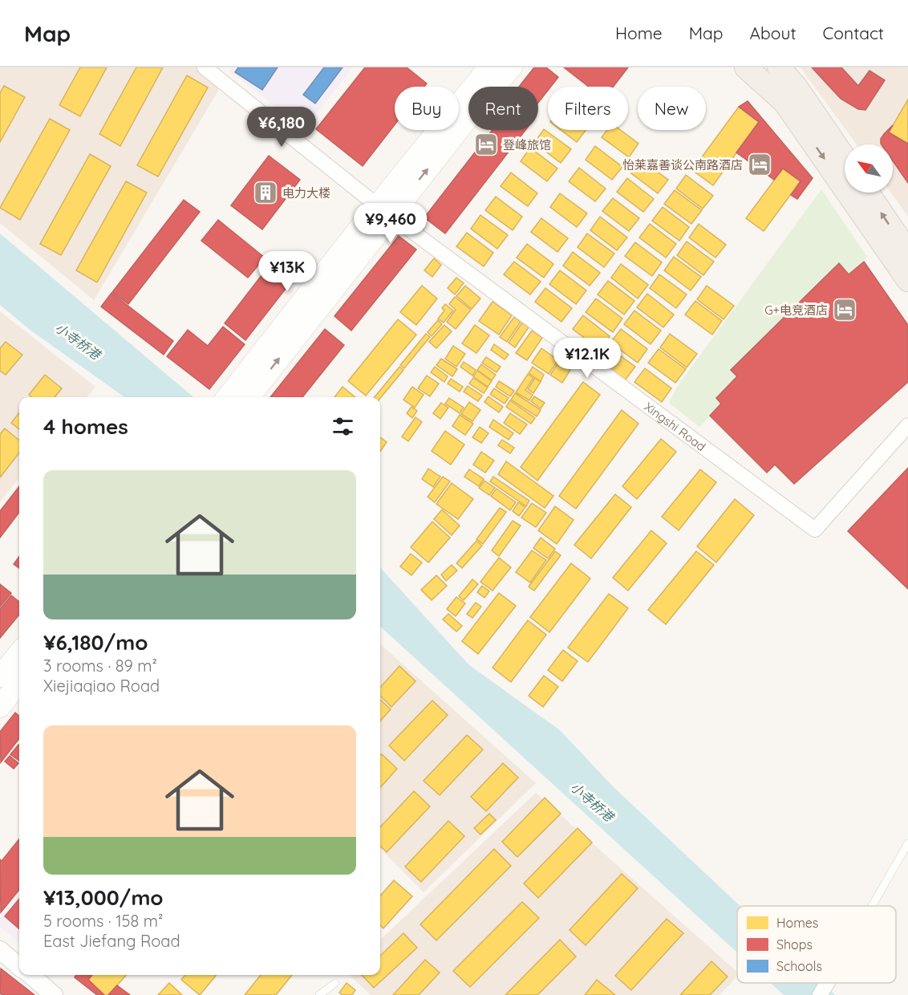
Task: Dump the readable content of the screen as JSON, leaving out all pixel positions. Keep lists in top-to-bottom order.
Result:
{
  "streets": {
    "street": ["Xingshi Road"]
  },
  "water": ["小寺桥港"],
  "places": {
    "hotel": ["登峰旅馆", "怡莱嘉善谈公南路酒店", "G+电竞酒店"],
    "building": ["电力大楼"]
  },
  "legend": ["Homes", "Shops", "Schools"],
  "north": "top left",
  "page": {
    "header": "Map",
    "nav": [
      "Home",
      "Map",
      "About",
      "Contact"
    ],
    "chip": [
      "Buy",
      "Rent",
      "Filters",
      "New"
    ],
    "price": [
      "¥6,180",
      "¥9,460",
      "¥13K",
      "¥12.1K"
    ],
    "heading": "4 homes",
    "list": [
      {
        "name": "¥6,180/mo",
        "note": "3 rooms · 89 m² · Xiejiaqiao Road"
      },
      {
        "name": "¥13,000/mo",
        "note": "5 rooms · 158 m² · East Jiefang Road"
      }
    ]
  }
}
